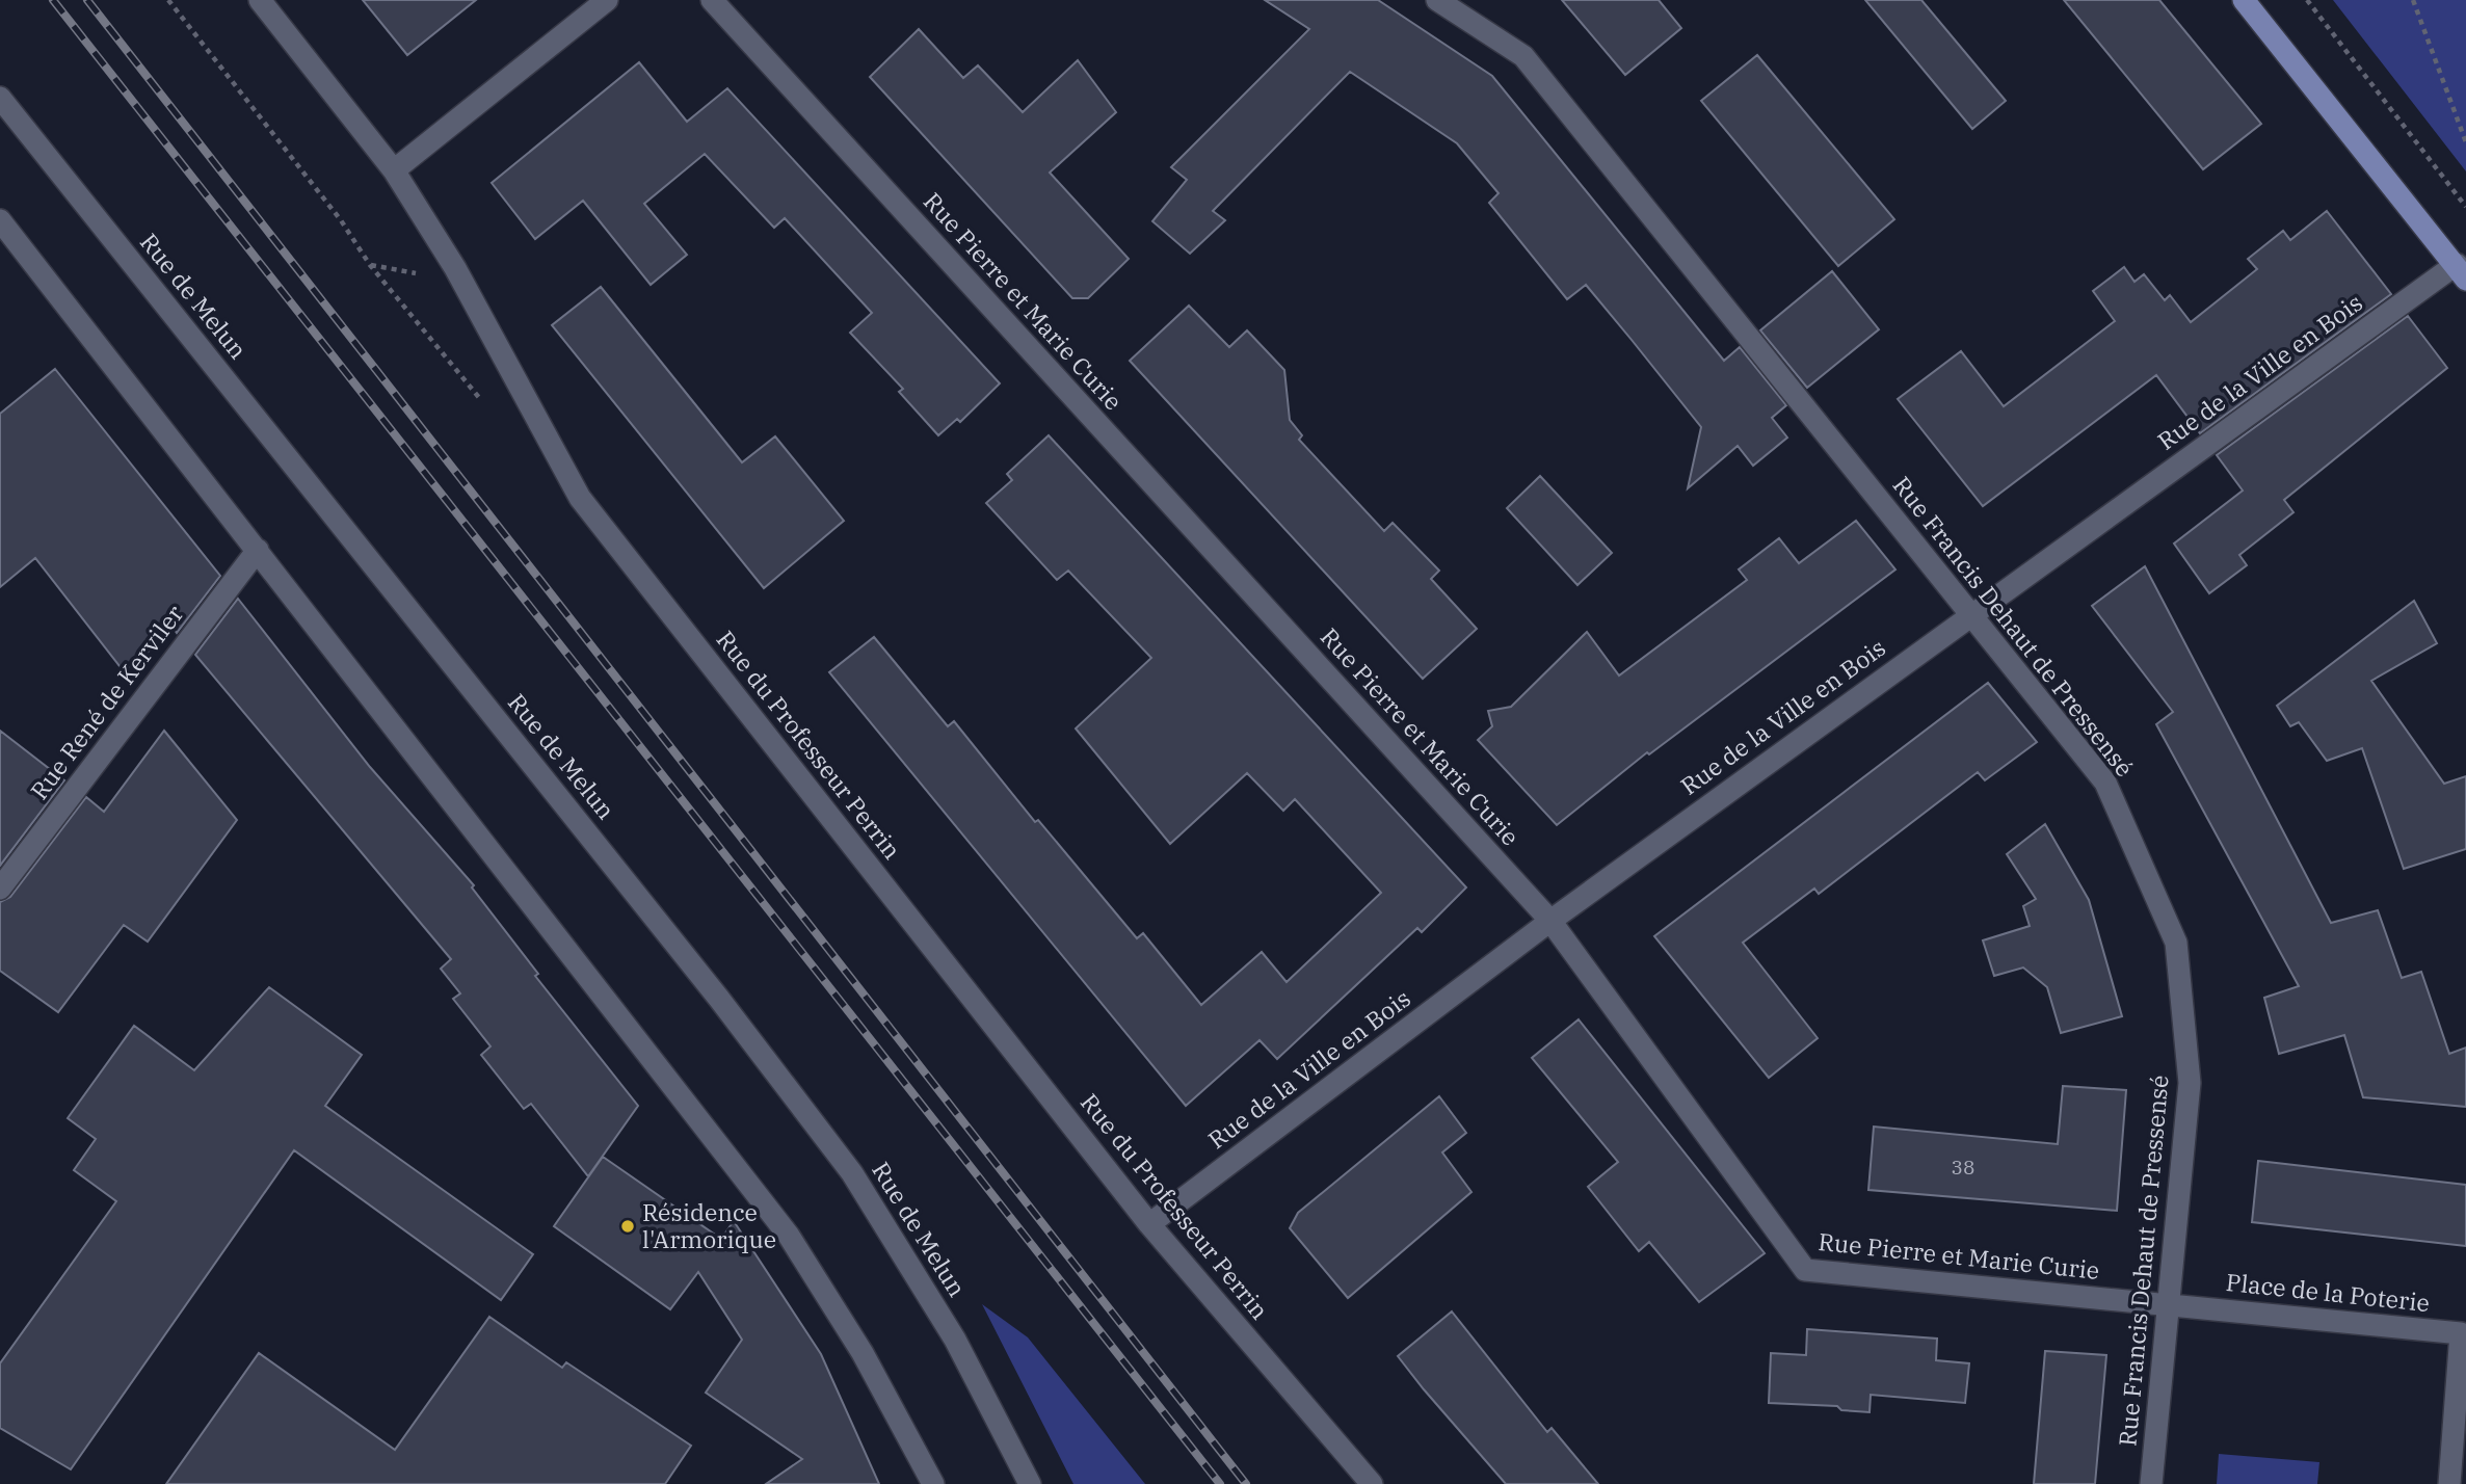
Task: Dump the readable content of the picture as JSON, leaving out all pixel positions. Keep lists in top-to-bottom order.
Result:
{
  "streets": {
    "street": [
      "Rue de Melun",
      "Rue Pierre et Marie Curie",
      "Rue de la Ville en Bois",
      "Rue Francis Dehaut de Pressensé",
      "Rue René de Kerviler",
      "Rue du Professeur Perrin",
      "Place de la Poterie"
    ]
  },
  "crossings": [
    ["Rue Pierre et Marie Curie", "Rue de la Ville en Bois"],
    ["Rue Pierre et Marie Curie", "Rue Francis Dehaut de Pressensé"],
    ["Rue Pierre et Marie Curie", "Place de la Poterie"],
    ["Rue de la Ville en Bois", "Rue Francis Dehaut de Pressensé"],
    ["Rue de la Ville en Bois", "Rue du Professeur Perrin"],
    ["Rue Francis Dehaut de Pressensé", "Place de la Poterie"]
  ],
  "places": ["Résidence l'Armorique"],
  "house_numbers": ["38"]
}
